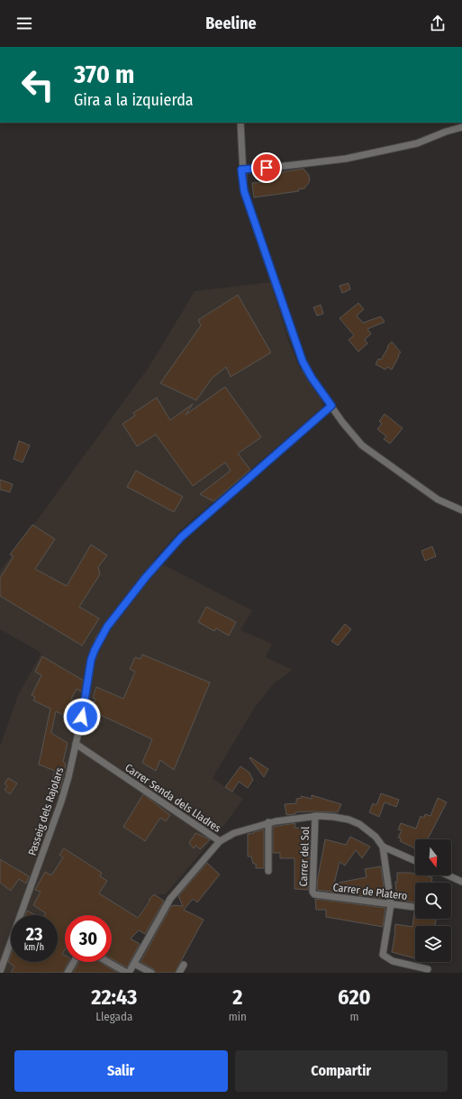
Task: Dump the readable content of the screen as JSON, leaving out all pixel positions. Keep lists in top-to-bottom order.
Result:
{
  "streets": {
    "street": [
      "Carrer Senda dels Lladres",
      "Passeig dels Rajolars",
      "Carrer del Sol",
      "Carrer de Platero"
    ]
  },
  "crossings": [
    ["Carrer Senda dels Lladres", "Passeig dels Rajolars"],
    ["Carrer Senda dels Lladres", "Carrer del Sol"],
    ["Carrer del Sol", "Carrer de Platero"]
  ],
  "north": "bottom",
  "page": {
    "header": "Beeline",
    "turn": ["370 m", "Gira a la izquierda"],
    "speed": "23 km/h",
    "limit": "30",
    "eta": [
      "22:43",
      "Llegada",
      "2",
      "min",
      "620",
      "m"
    ],
    "buttons": ["Salir", "Compartir"]
  }
}
